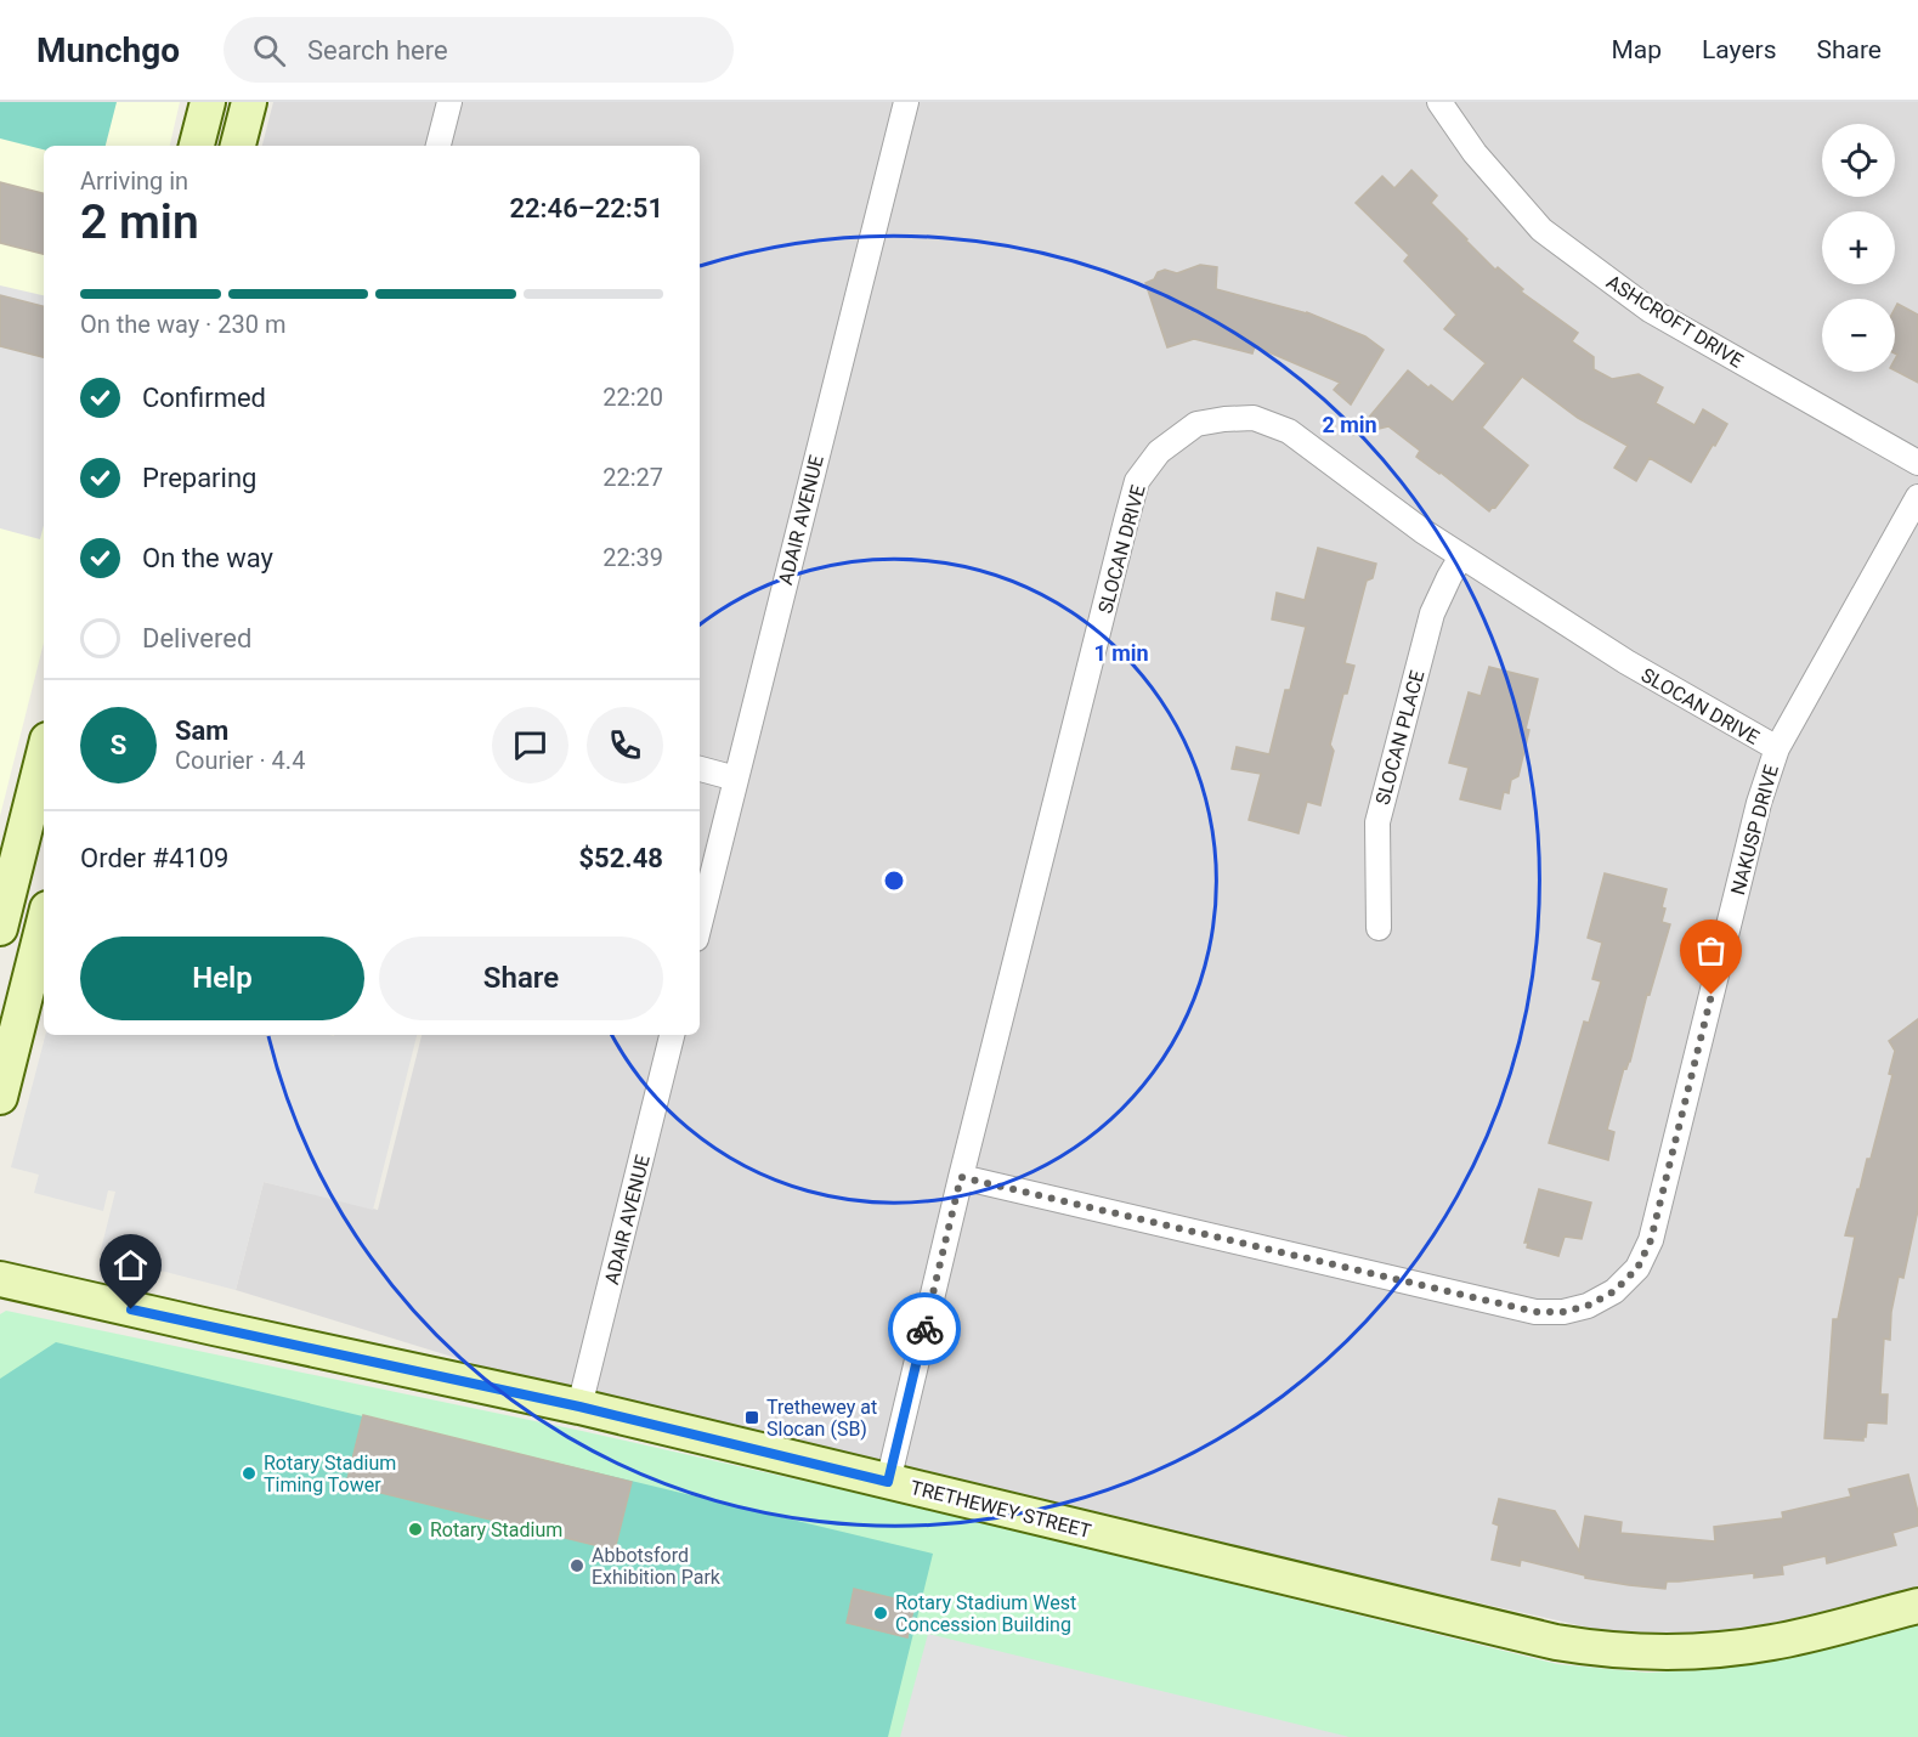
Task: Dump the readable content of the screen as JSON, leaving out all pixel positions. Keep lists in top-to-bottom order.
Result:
{
  "streets": {
    "street": [
      "ASHCROFT DRIVE",
      "ADAIR AVENUE",
      "SLOCAN DRIVE",
      "SLOCAN PLACE",
      "NAKUSP DRIVE",
      "TRETHEWEY STREET"
    ]
  },
  "crossings": [
    ["ADAIR AVENUE", "TRETHEWEY STREET"],
    ["SLOCAN DRIVE", "SLOCAN PLACE"],
    ["SLOCAN DRIVE", "NAKUSP DRIVE"],
    ["SLOCAN DRIVE", "TRETHEWEY STREET"]
  ],
  "places": {
    "transit": ["Trethewey at Slocan (SB)"],
    "other": [
      "Rotary Stadium Timing Tower",
      "Rotary Stadium",
      "Abbotsford Exhibition Park",
      "Rotary Stadium West Concession Building"
    ]
  },
  "page": {
    "header": "Munchgo",
    "search": "Search here",
    "nav": ["Map", "Layers", "Share"],
    "map_buttons": ["+", "−"],
    "heading": ["2 min", "Arriving in", "22:46–22:51"],
    "panel": [
      "Sam",
      "Courier · 4.4",
      "Order #4109",
      "$52.48"
    ],
    "bar": "On the way · 230 m",
    "list": [
      ["Confirmed", "22:20"],
      ["Preparing", "22:27"],
      ["On the way", "22:39"],
      "Delivered"
    ],
    "round": "S",
    "buttons": ["Help", "Share"]
  },
  "rings": ["2 min", "1 min"]
}
